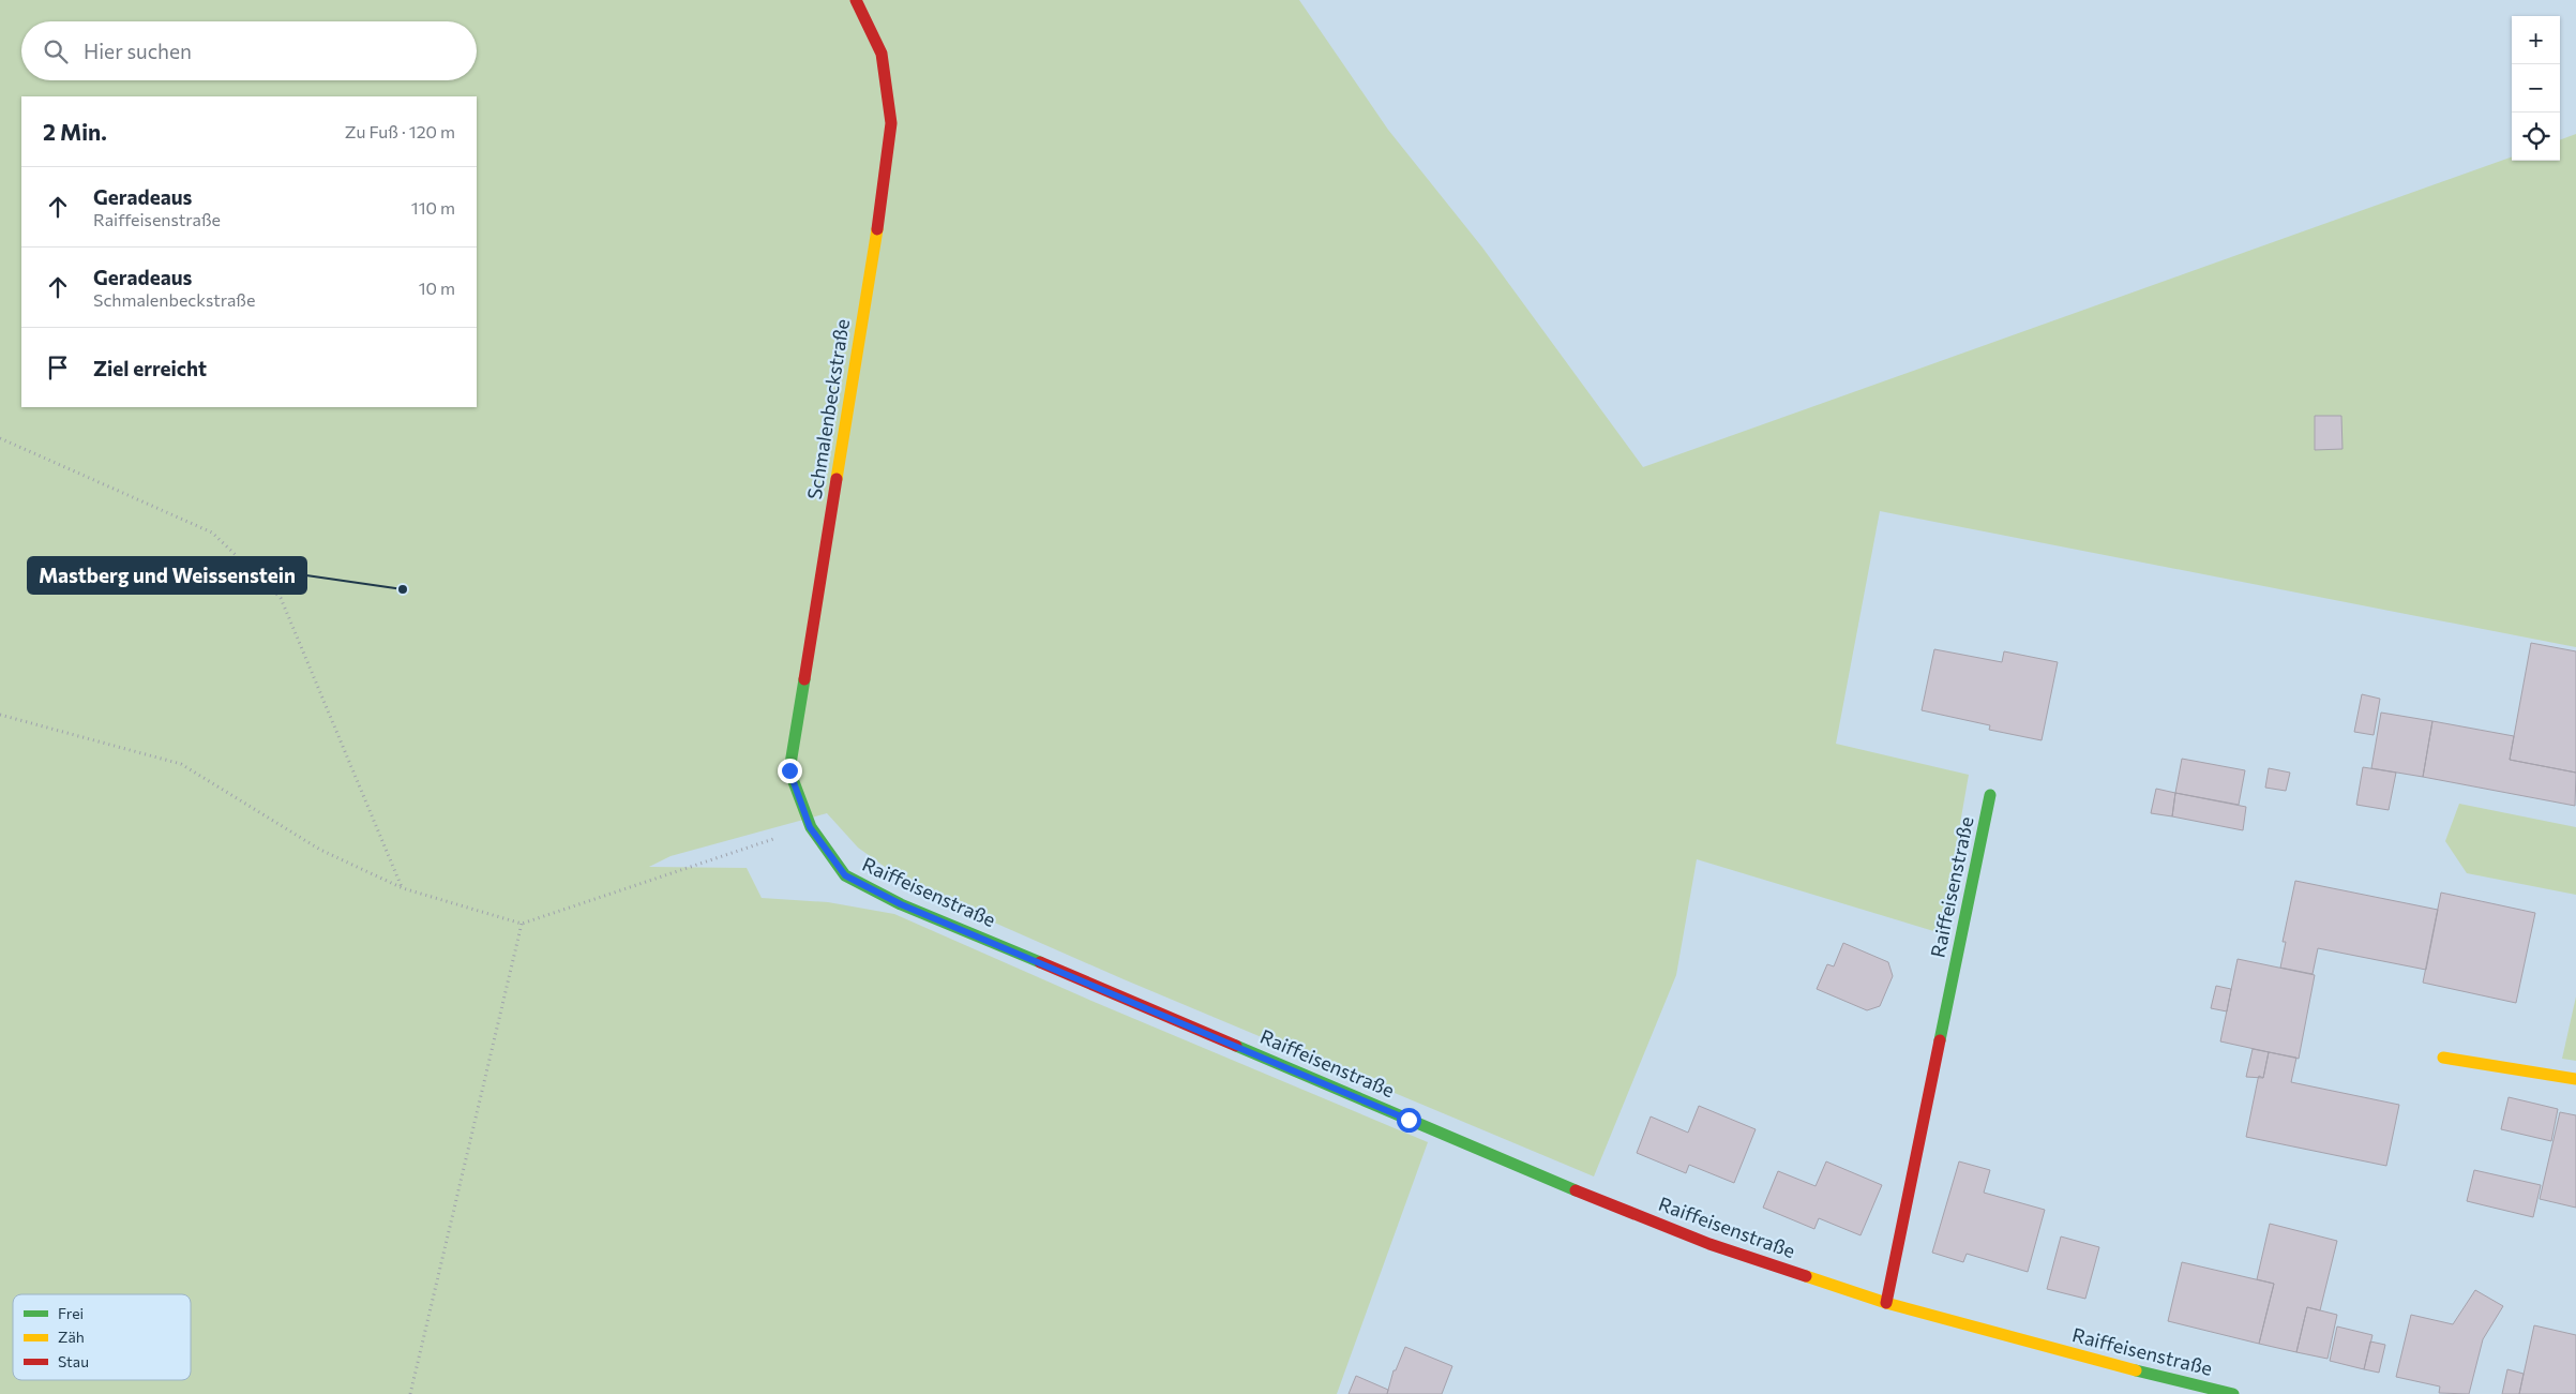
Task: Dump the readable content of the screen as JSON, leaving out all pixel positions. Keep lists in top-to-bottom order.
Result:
{
  "streets": {
    "street": ["Schmalenbeckstraße", "Raiffeisenstraße"]
  },
  "crossings": [
    ["Schmalenbeckstraße", "Raiffeisenstraße"]
  ],
  "places": ["Mastberg und Weissenstein"],
  "legend": ["Frei", "Zäh", "Stau"],
  "page": {
    "map_buttons": ["+", "−"],
    "search": "Hier suchen",
    "heading": ["2 Min.", "Zu Fuß · 120 m"],
    "list": [
      ["Geradeaus", "Raiffeisenstraße", "110 m"],
      ["Geradeaus", "Schmalenbeckstraße", "10 m"],
      "Ziel erreicht"
    ]
  }
}
